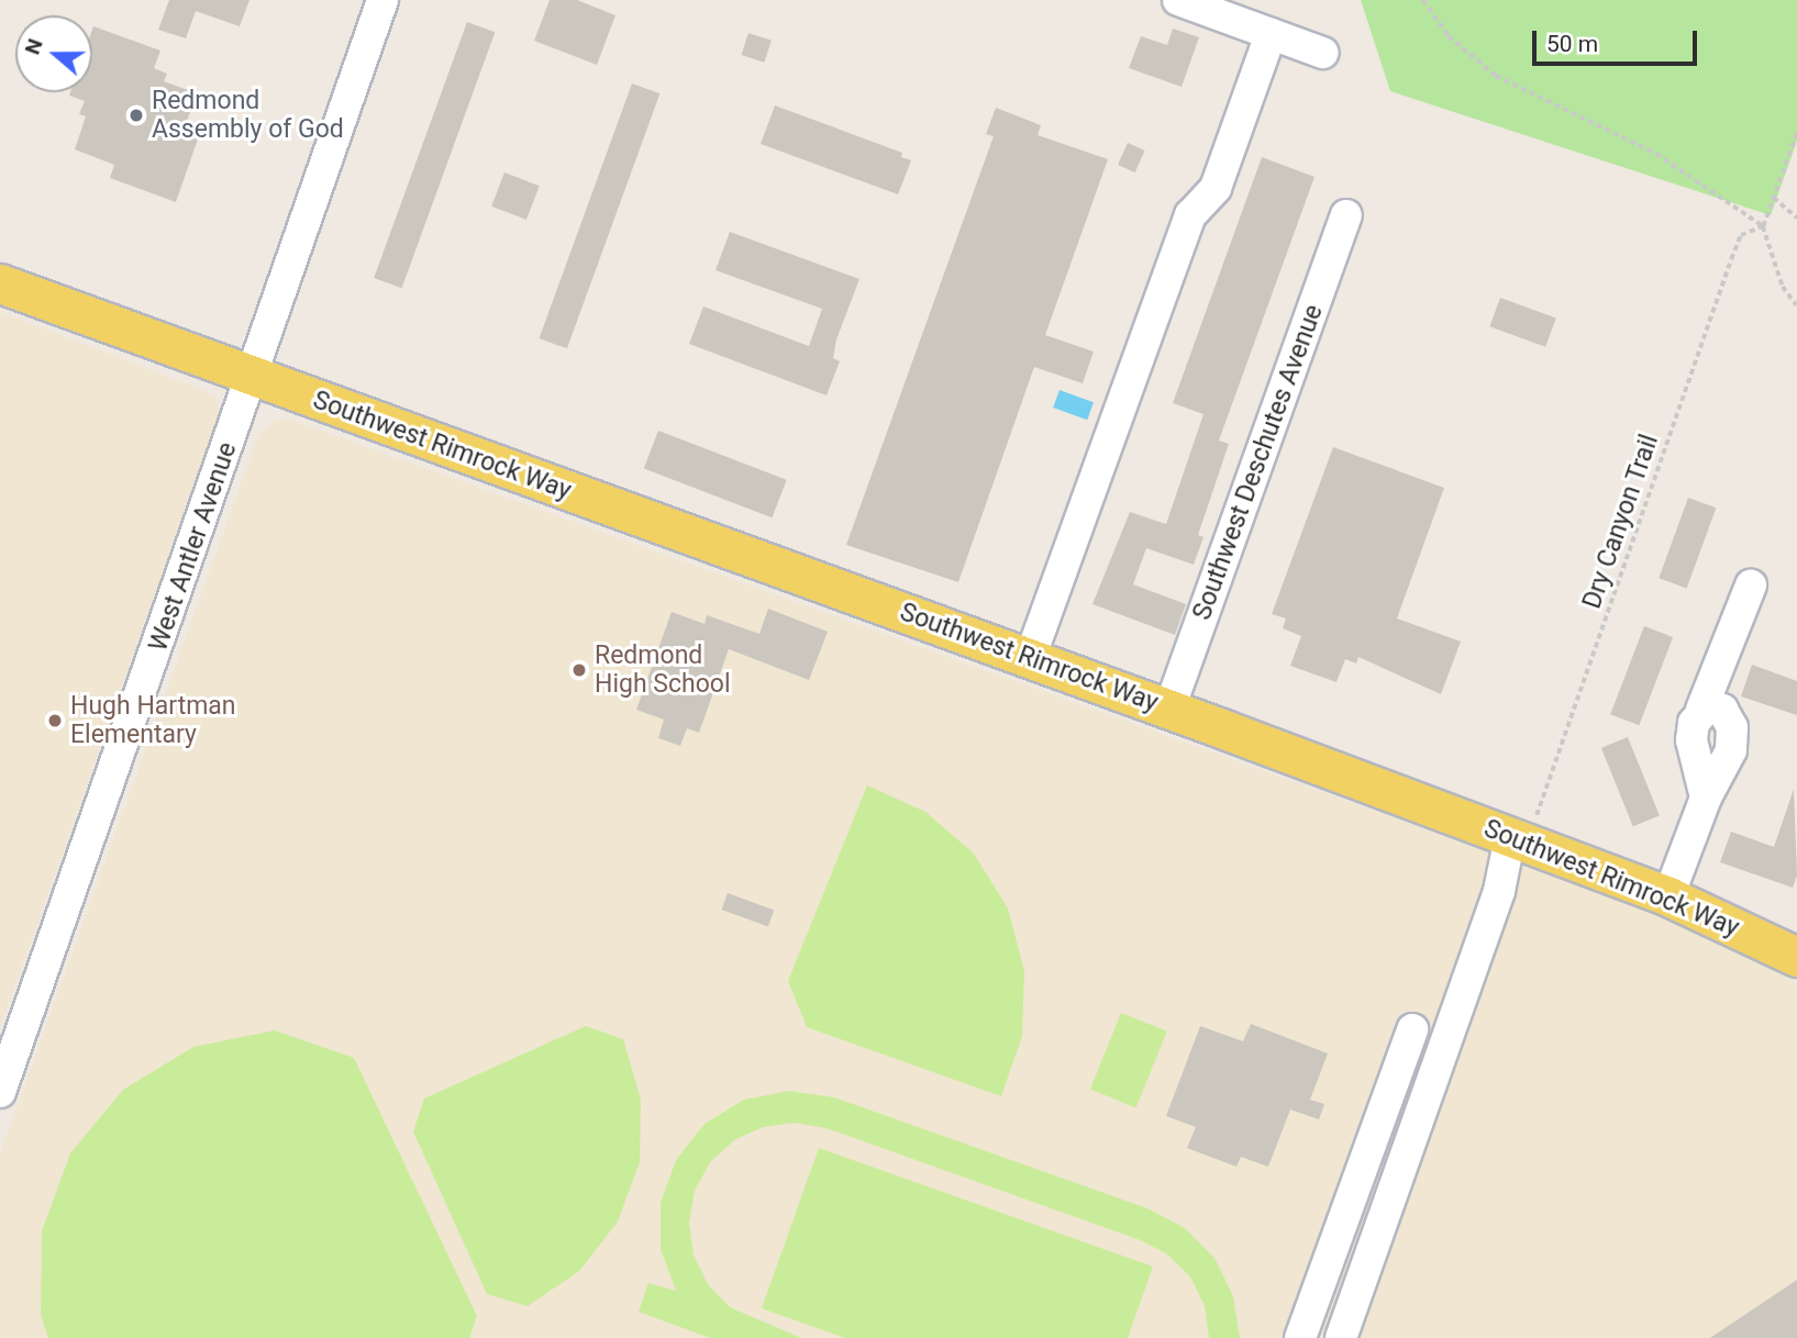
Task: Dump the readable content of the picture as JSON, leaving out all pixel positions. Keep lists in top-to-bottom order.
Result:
{
  "streets": {
    "main road": ["Southwest Rimrock Way"],
    "street": ["Southwest Deschutes Avenue", "West Antler Avenue"],
    "path": ["Dry Canyon Trail"]
  },
  "crossings": [
    ["Southwest Rimrock Way", "Southwest Deschutes Avenue"],
    ["Southwest Rimrock Way", "Dry Canyon Trail"],
    ["Southwest Rimrock Way", "West Antler Avenue"]
  ],
  "places": ["Redmond Assembly of God", "Redmond High School", "Hugh Hartman Elementary"],
  "scale_bar": "50 m",
  "north": "left"
}
